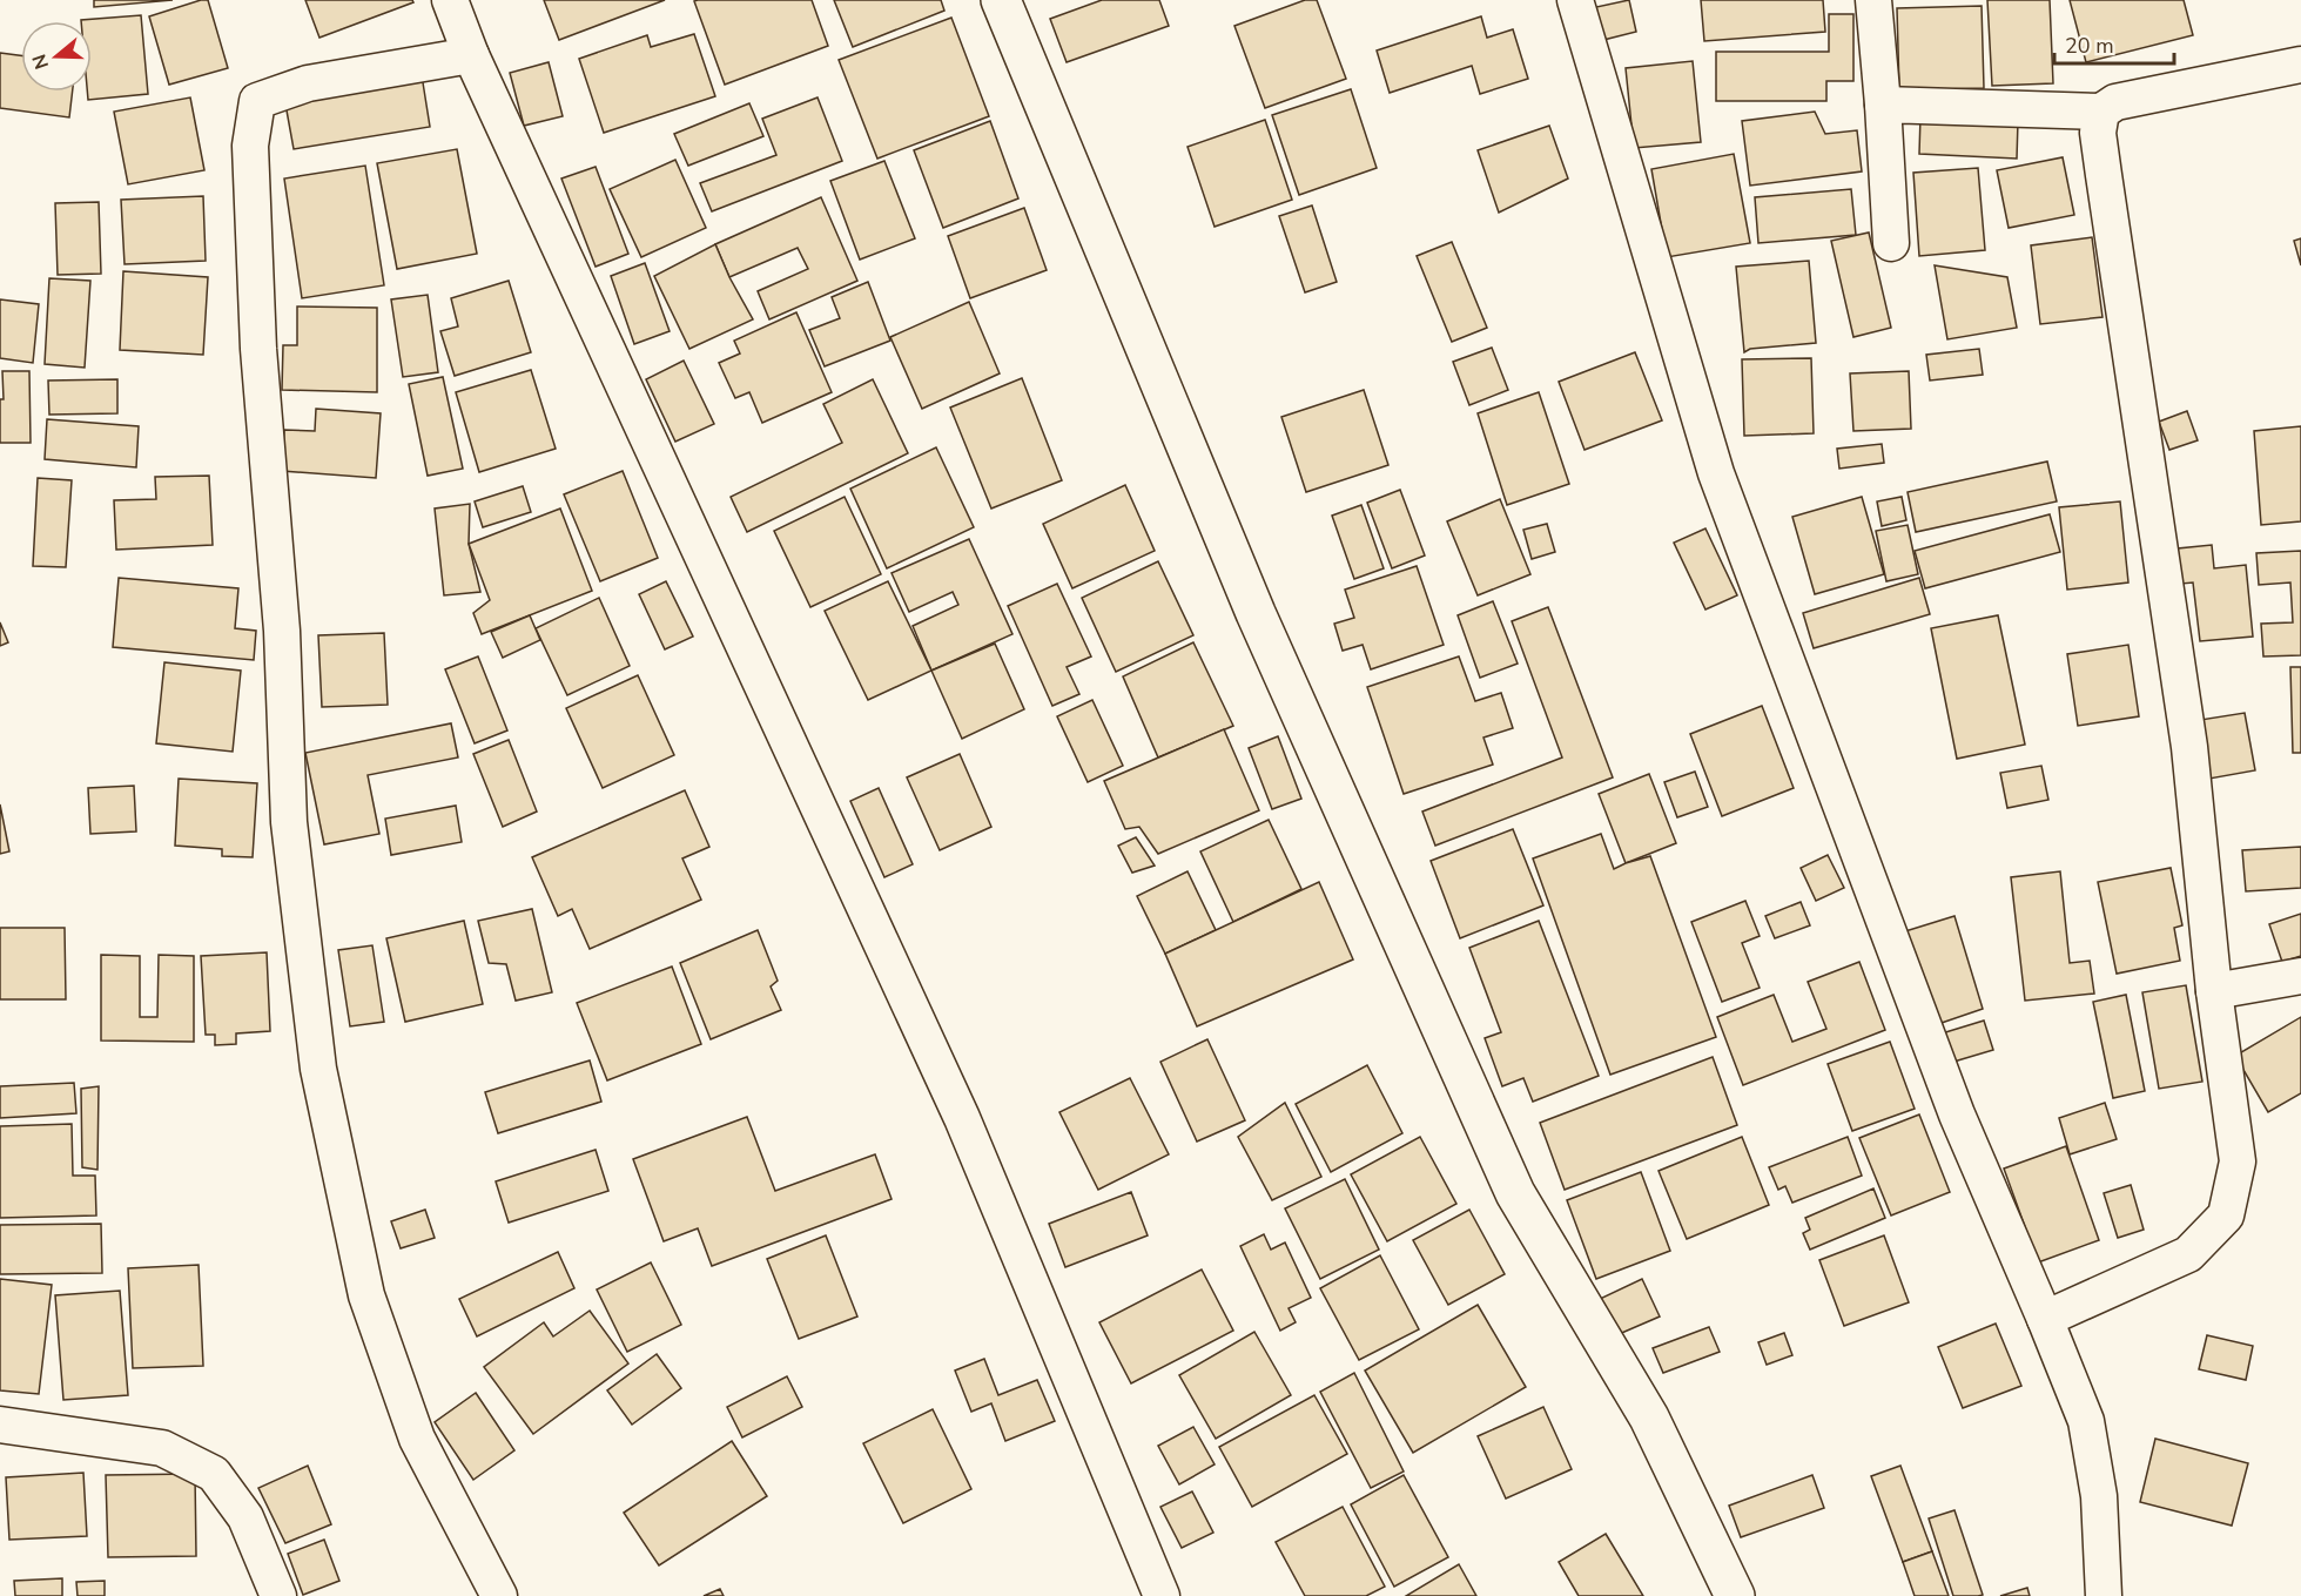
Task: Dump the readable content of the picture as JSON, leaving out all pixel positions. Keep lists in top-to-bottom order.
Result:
{
  "scale_bar": "20 m",
  "north": "left"
}
